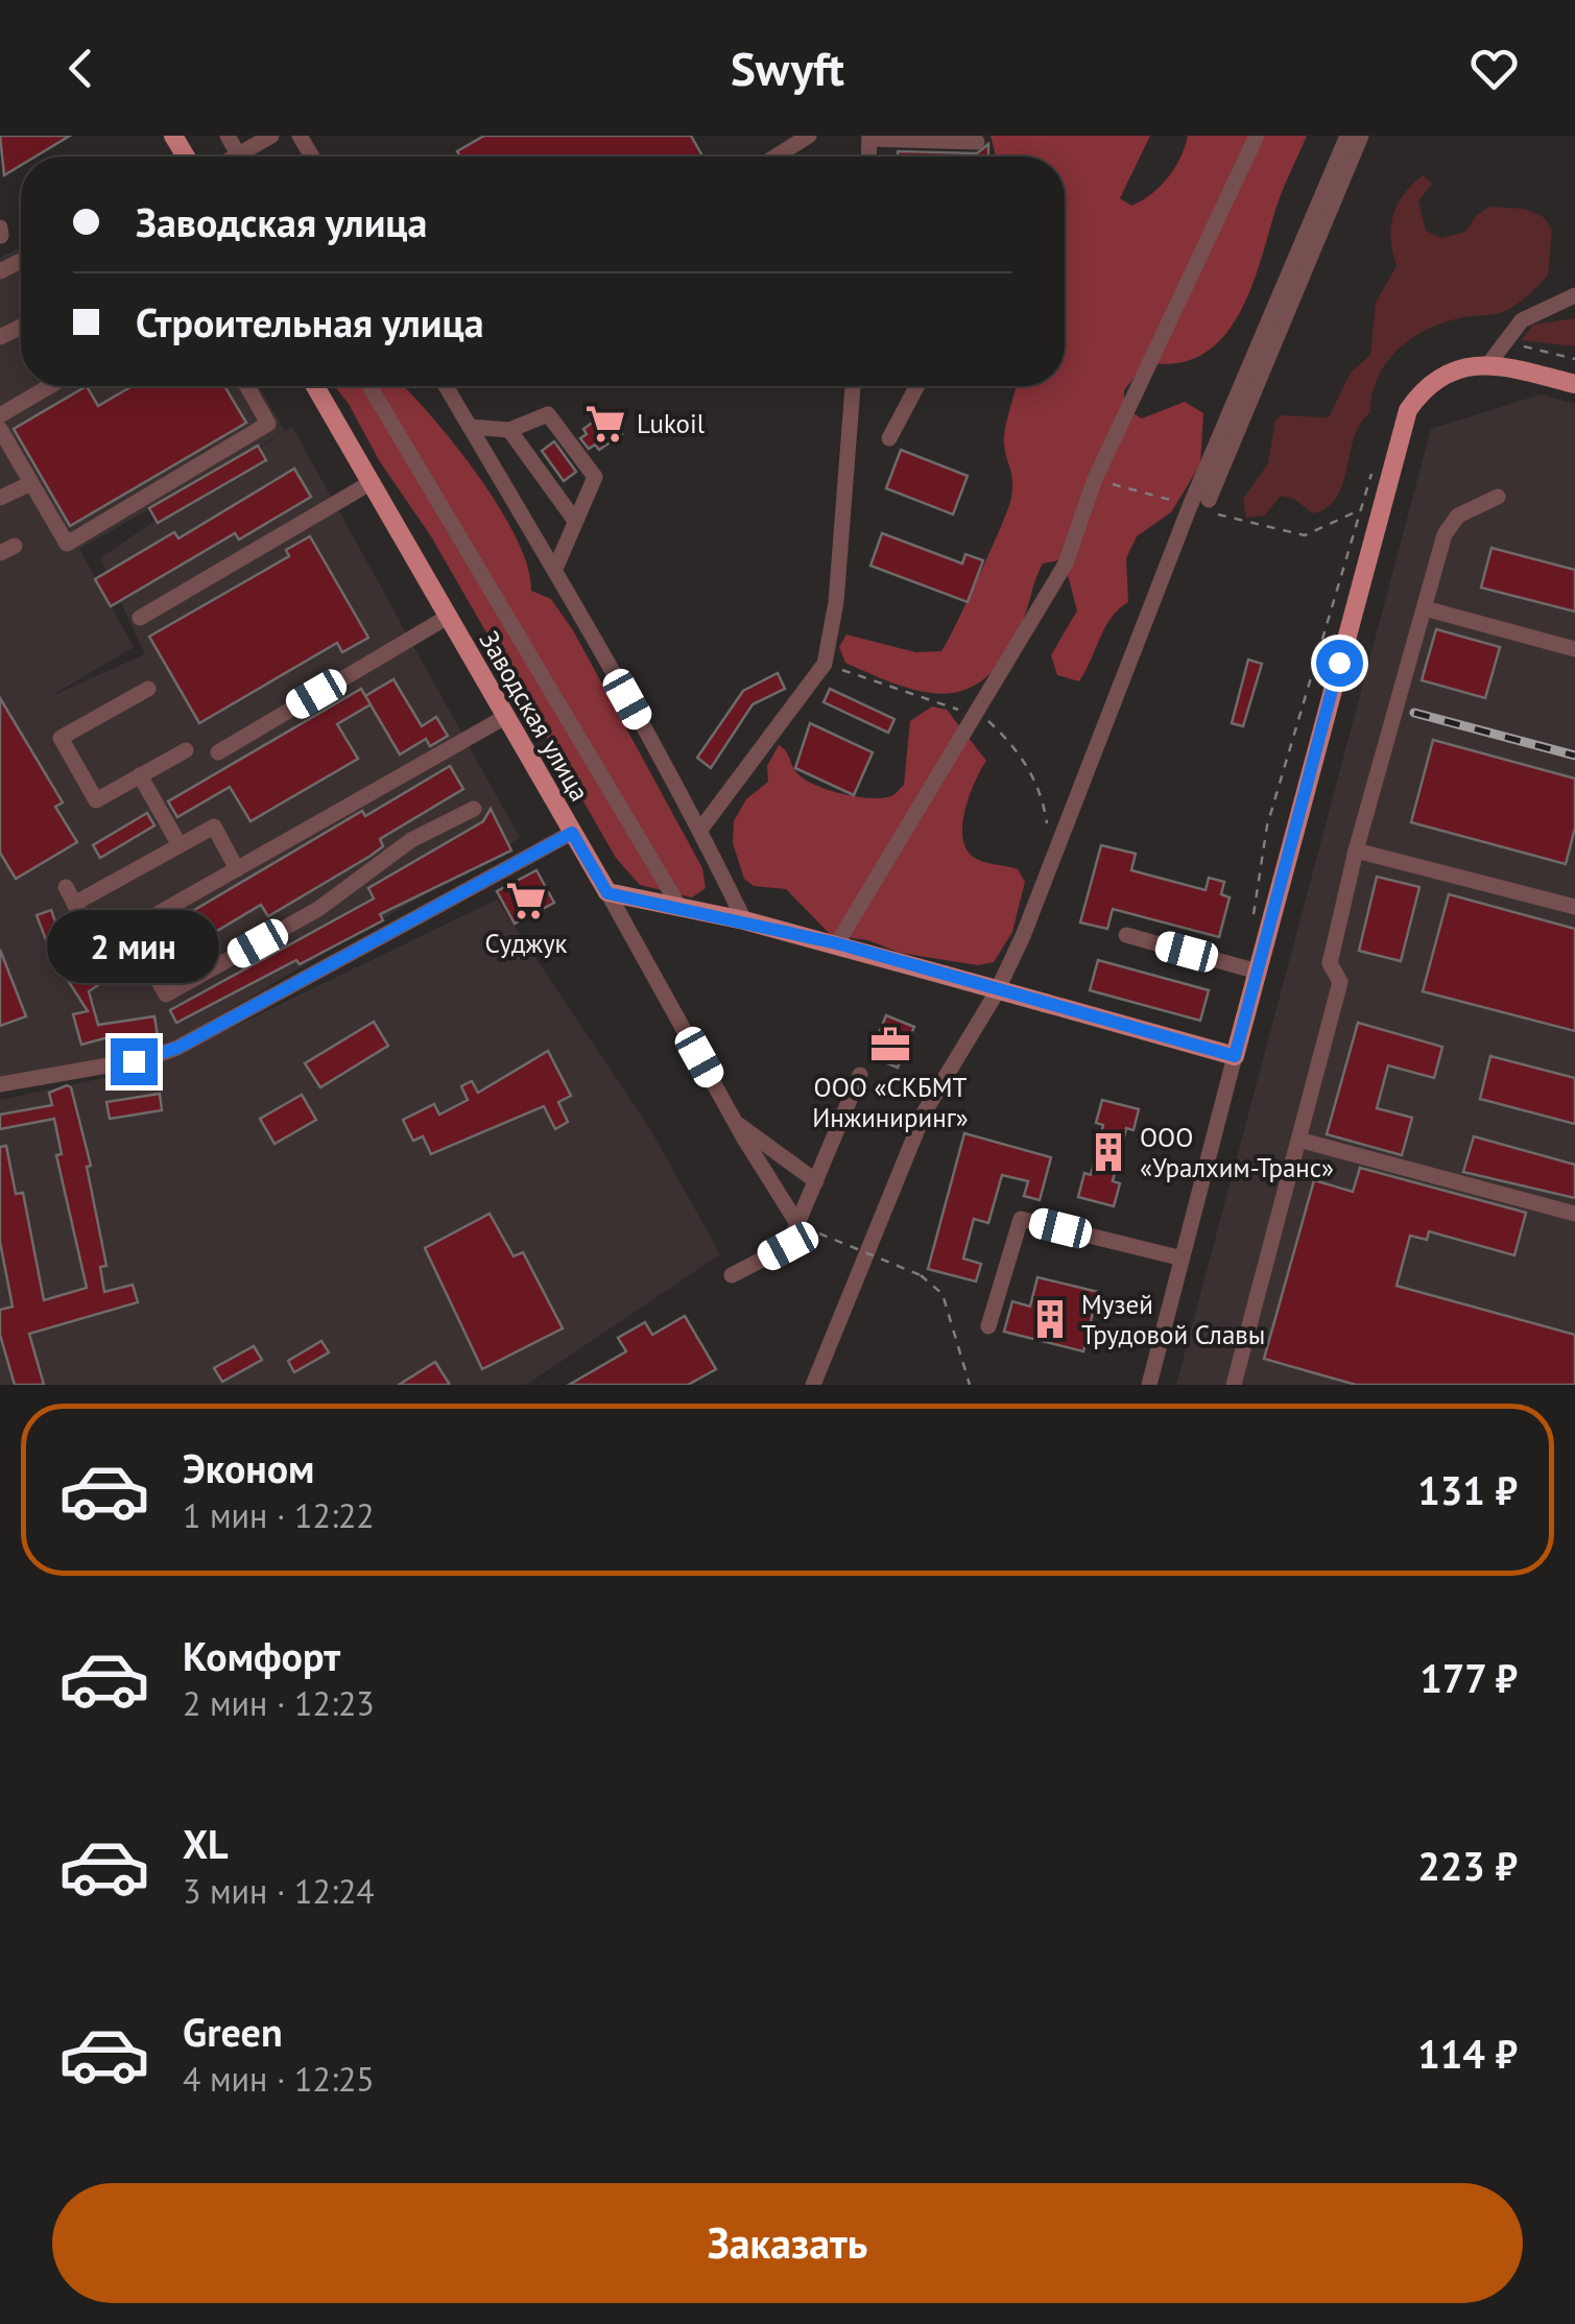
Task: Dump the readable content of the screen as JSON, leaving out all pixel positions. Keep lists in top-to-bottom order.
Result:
{
  "streets": {
    "main road": ["Заводская улица"]
  },
  "places": {
    "supermarket": ["Lukoil", "Суджук"],
    "office": ["ООО «СКБМТ Инжиниринг»"],
    "building": ["ООО «Уралхим-Транс»", "Музей Трудовой Славы"]
  },
  "page": {
    "header": "Swyft",
    "banner": ["Заводская улица", "Строительная улица"],
    "bubble": "2 мин",
    "list": [
      {
        "name": "Эконом",
        "note": "1 мин · 12:22",
        "value": "131 ₽"
      },
      {
        "name": "Комфорт",
        "note": "2 мин · 12:23",
        "value": "177 ₽"
      },
      {
        "name": "XL",
        "note": "3 мин · 12:24",
        "value": "223 ₽"
      },
      {
        "name": "Green",
        "note": "4 мин · 12:25",
        "value": "114 ₽"
      }
    ],
    "buttons": "Заказать"
  }
}
